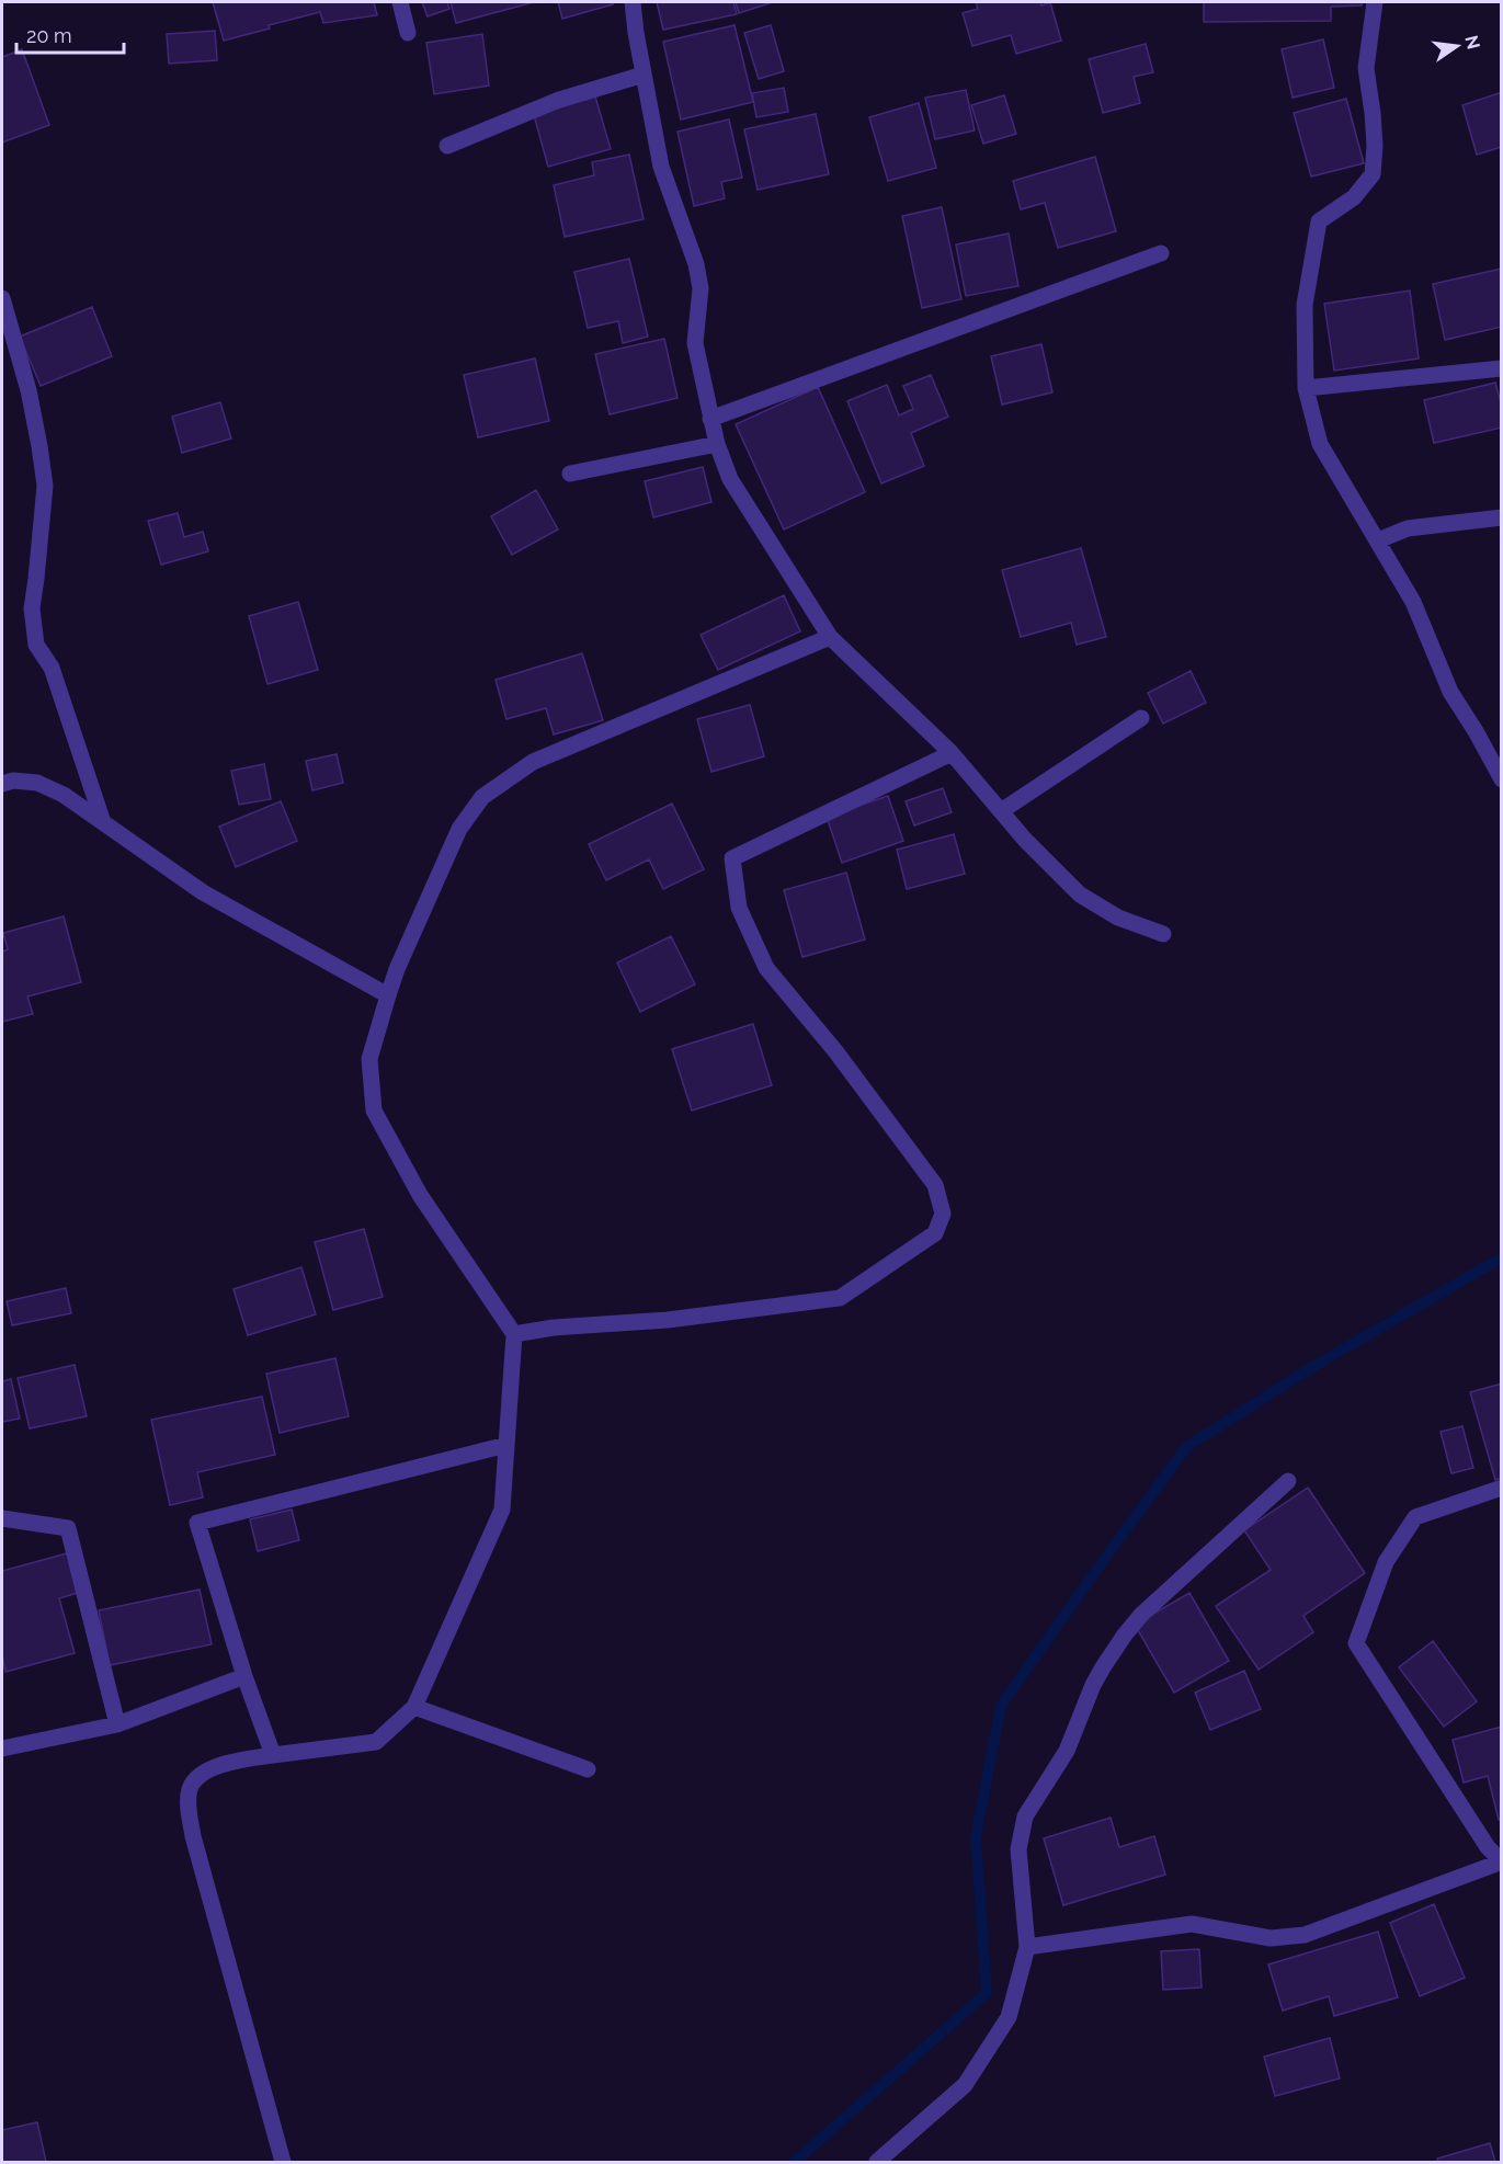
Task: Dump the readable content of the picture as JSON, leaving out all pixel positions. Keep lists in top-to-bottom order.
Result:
{
  "scale_bar": "20 m",
  "north": "right"
}
